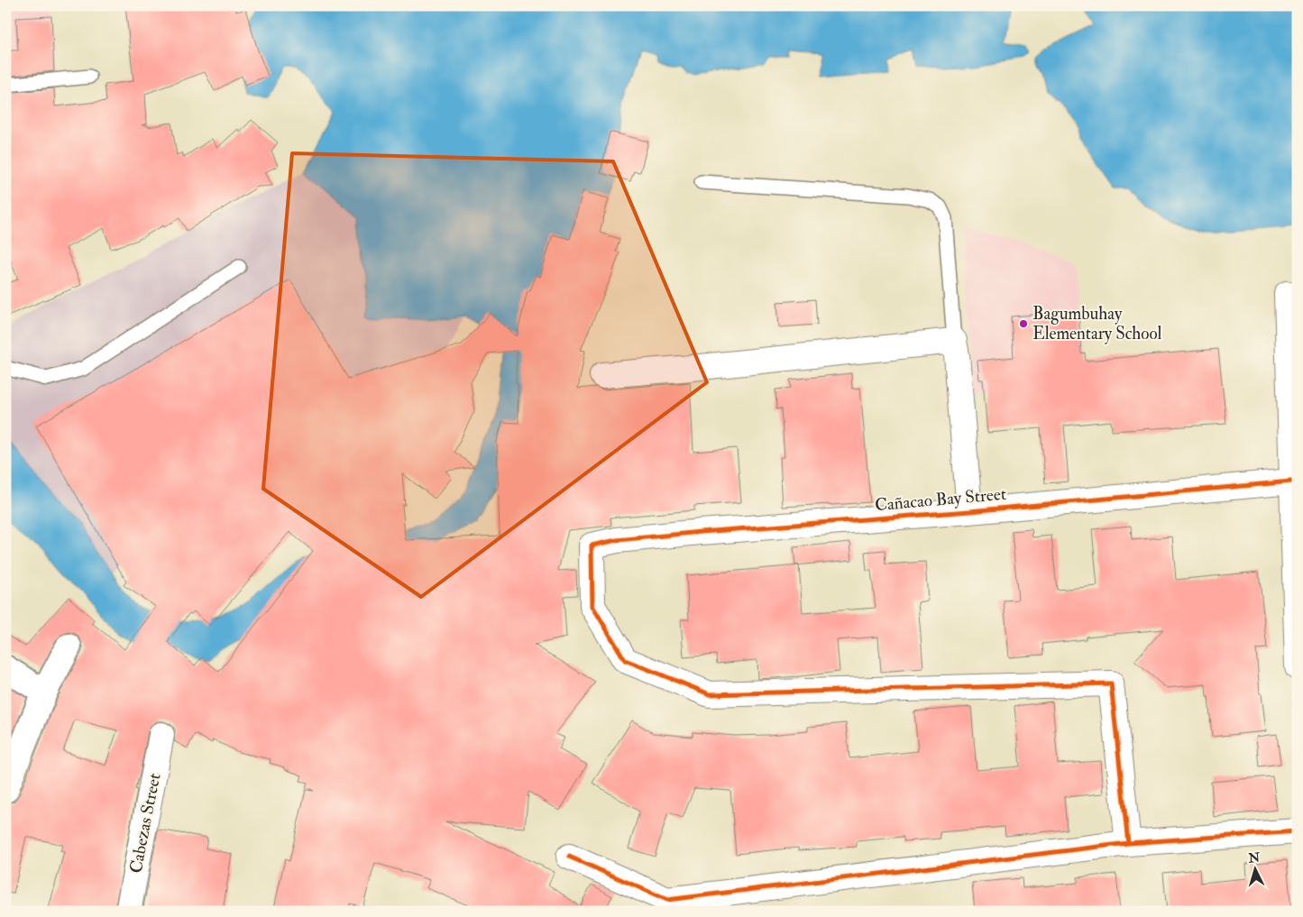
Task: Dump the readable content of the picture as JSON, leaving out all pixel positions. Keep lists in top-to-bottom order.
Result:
{
  "streets": {
    "street": ["Cañacao Bay Street", "Cabezas Street"]
  },
  "places": ["Bagumbuhay Elementary School"],
  "north": "top"
}
